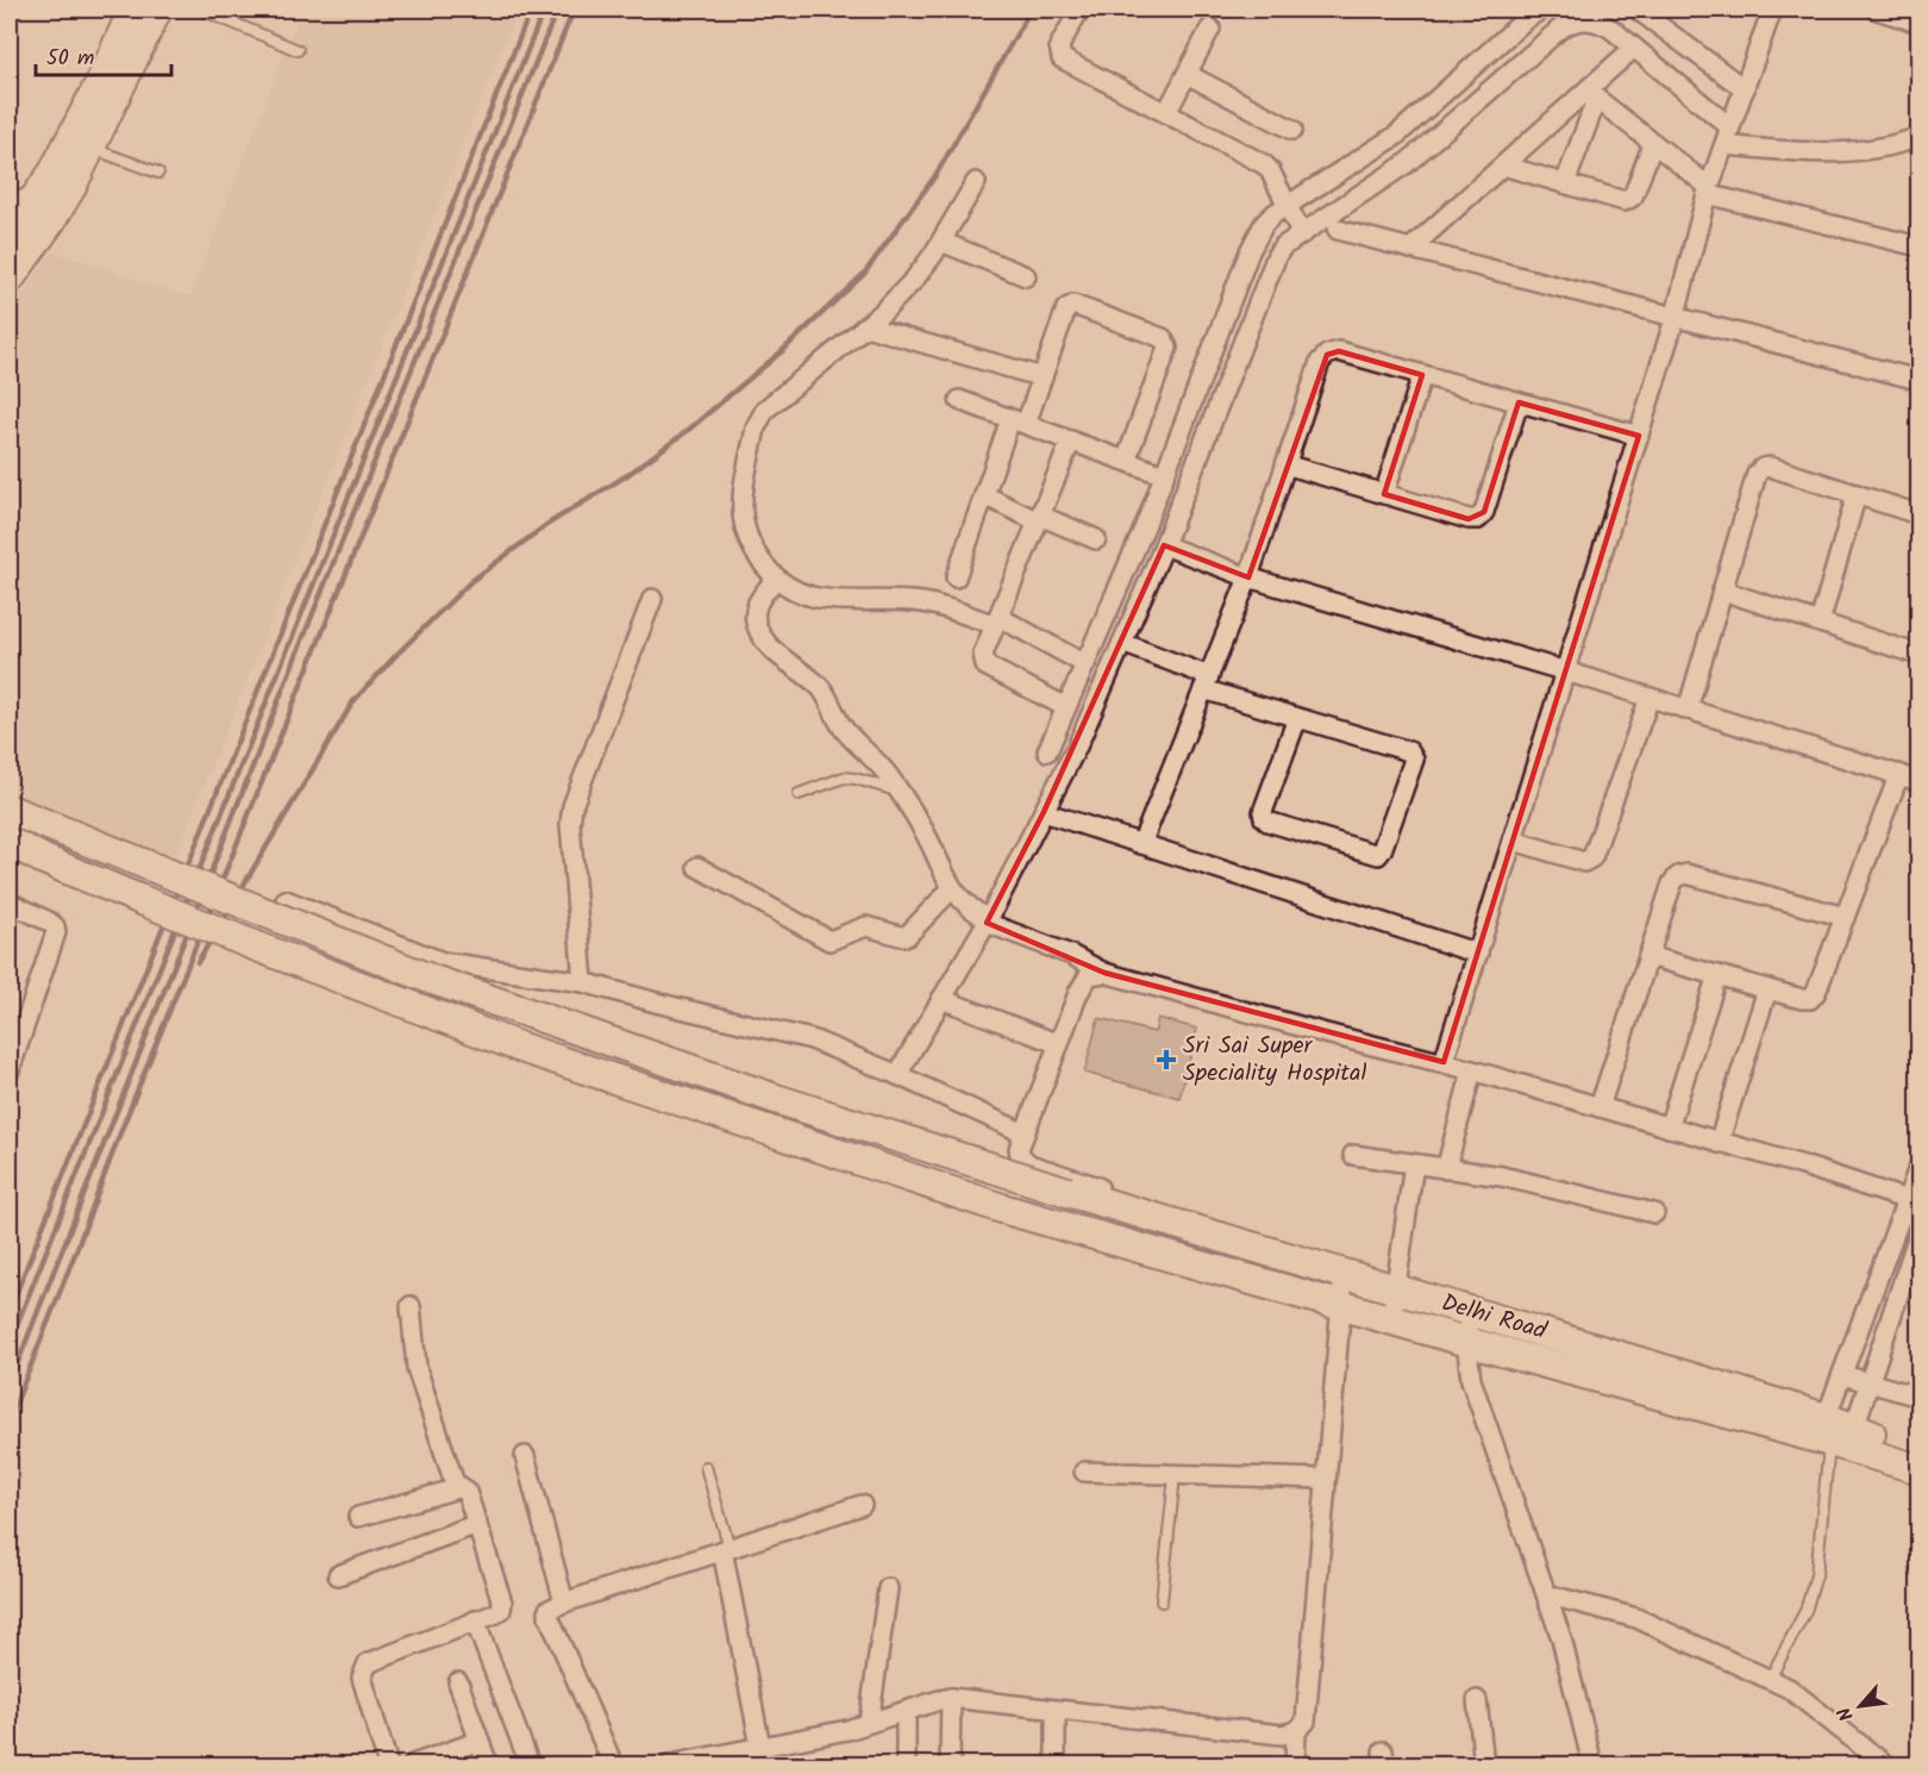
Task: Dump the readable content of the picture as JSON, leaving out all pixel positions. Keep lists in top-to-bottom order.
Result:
{
  "streets": {
    "main road": ["Delhi Road"]
  },
  "places": {
    "health": ["Sri Sai Super Speciality Hospital"]
  },
  "scale_bar": "50 m",
  "north": "bottom left"
}
